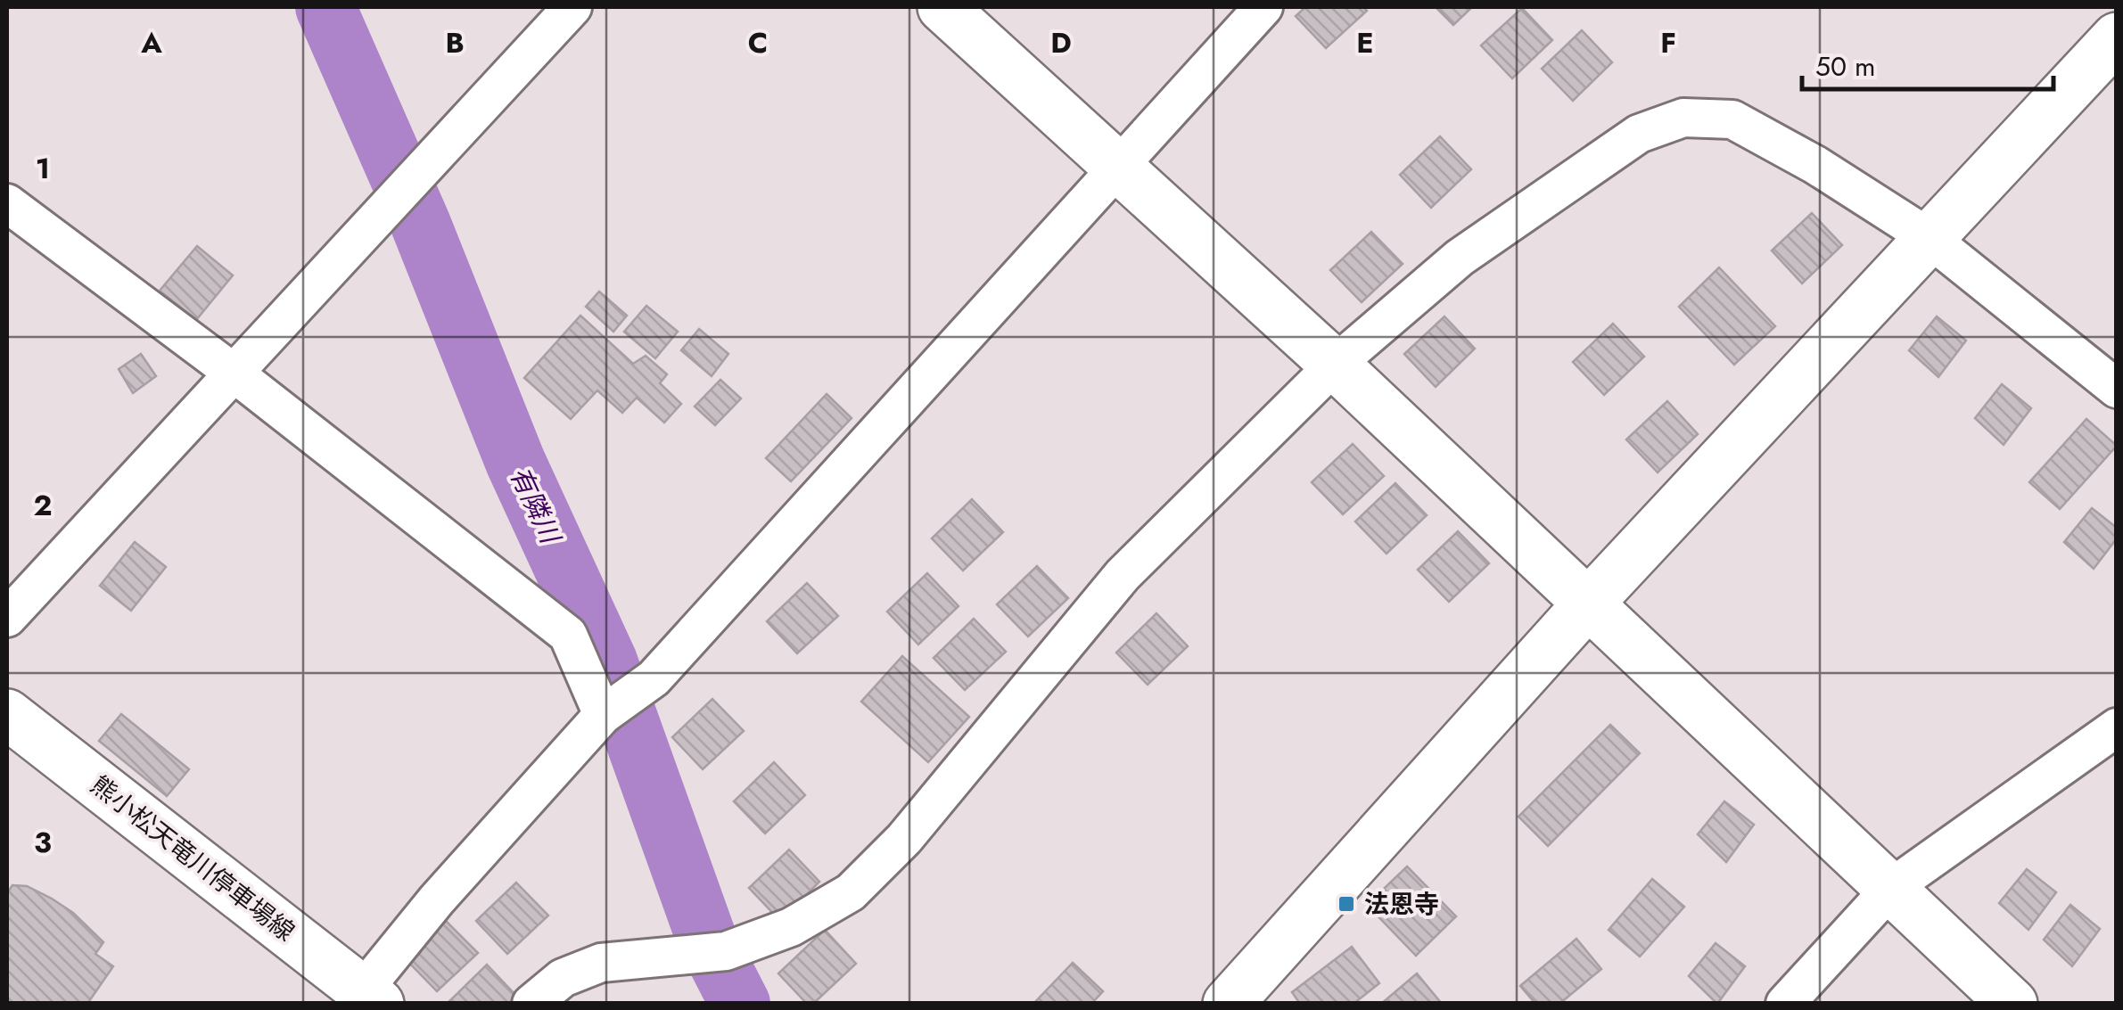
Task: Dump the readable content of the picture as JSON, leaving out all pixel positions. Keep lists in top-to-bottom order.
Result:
{
  "streets": {
    "street": ["熊小松天竜川停車場線"]
  },
  "water": ["有隣川"],
  "places": {
    "transit": ["法恩寺"]
  },
  "scale_bar": "50 m",
  "grid": {
    "columns": [
      "A",
      "B",
      "C",
      "D",
      "E",
      "F"
    ],
    "rows": ["1", "2", "3"]
  }
}
